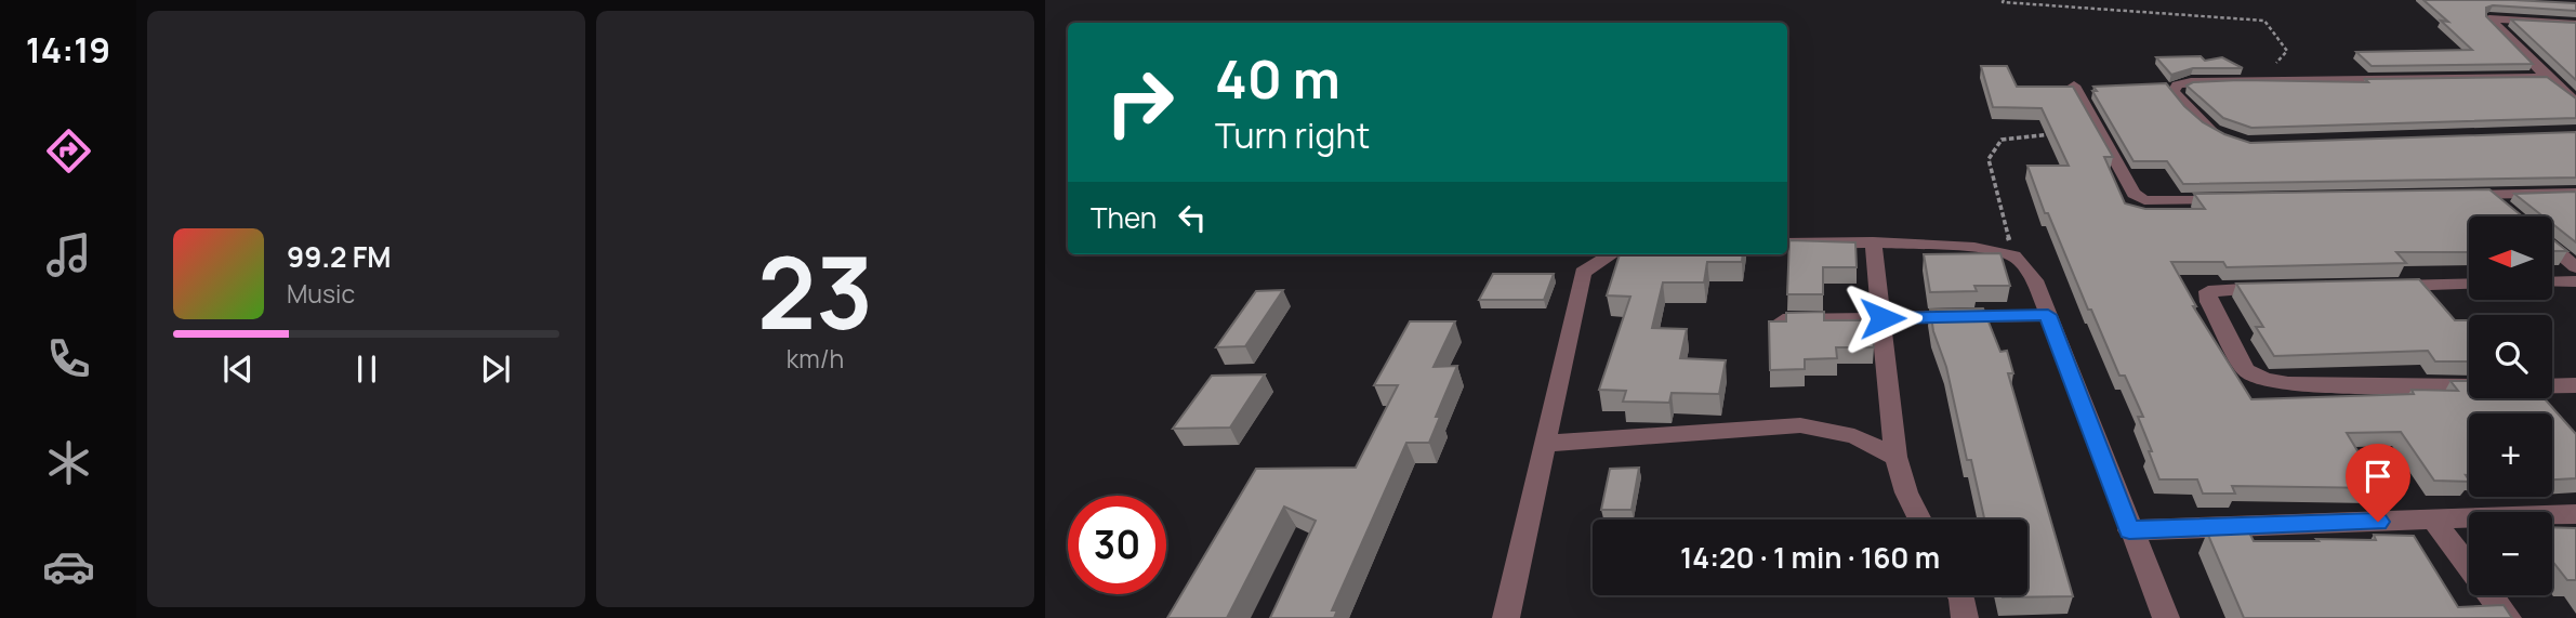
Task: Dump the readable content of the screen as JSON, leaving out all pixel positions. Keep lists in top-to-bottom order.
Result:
{
  "north": "left",
  "page": {
    "tabs": "14:19",
    "tile": ["23", "km/h"],
    "turn": ["40 m", "Turn right"],
    "then": "Then",
    "map_buttons": ["+", "−"],
    "song": ["99.2 FM", "Music"],
    "limit": "30",
    "trip": "14:20 · 1 min · 160 m"
  }
}
